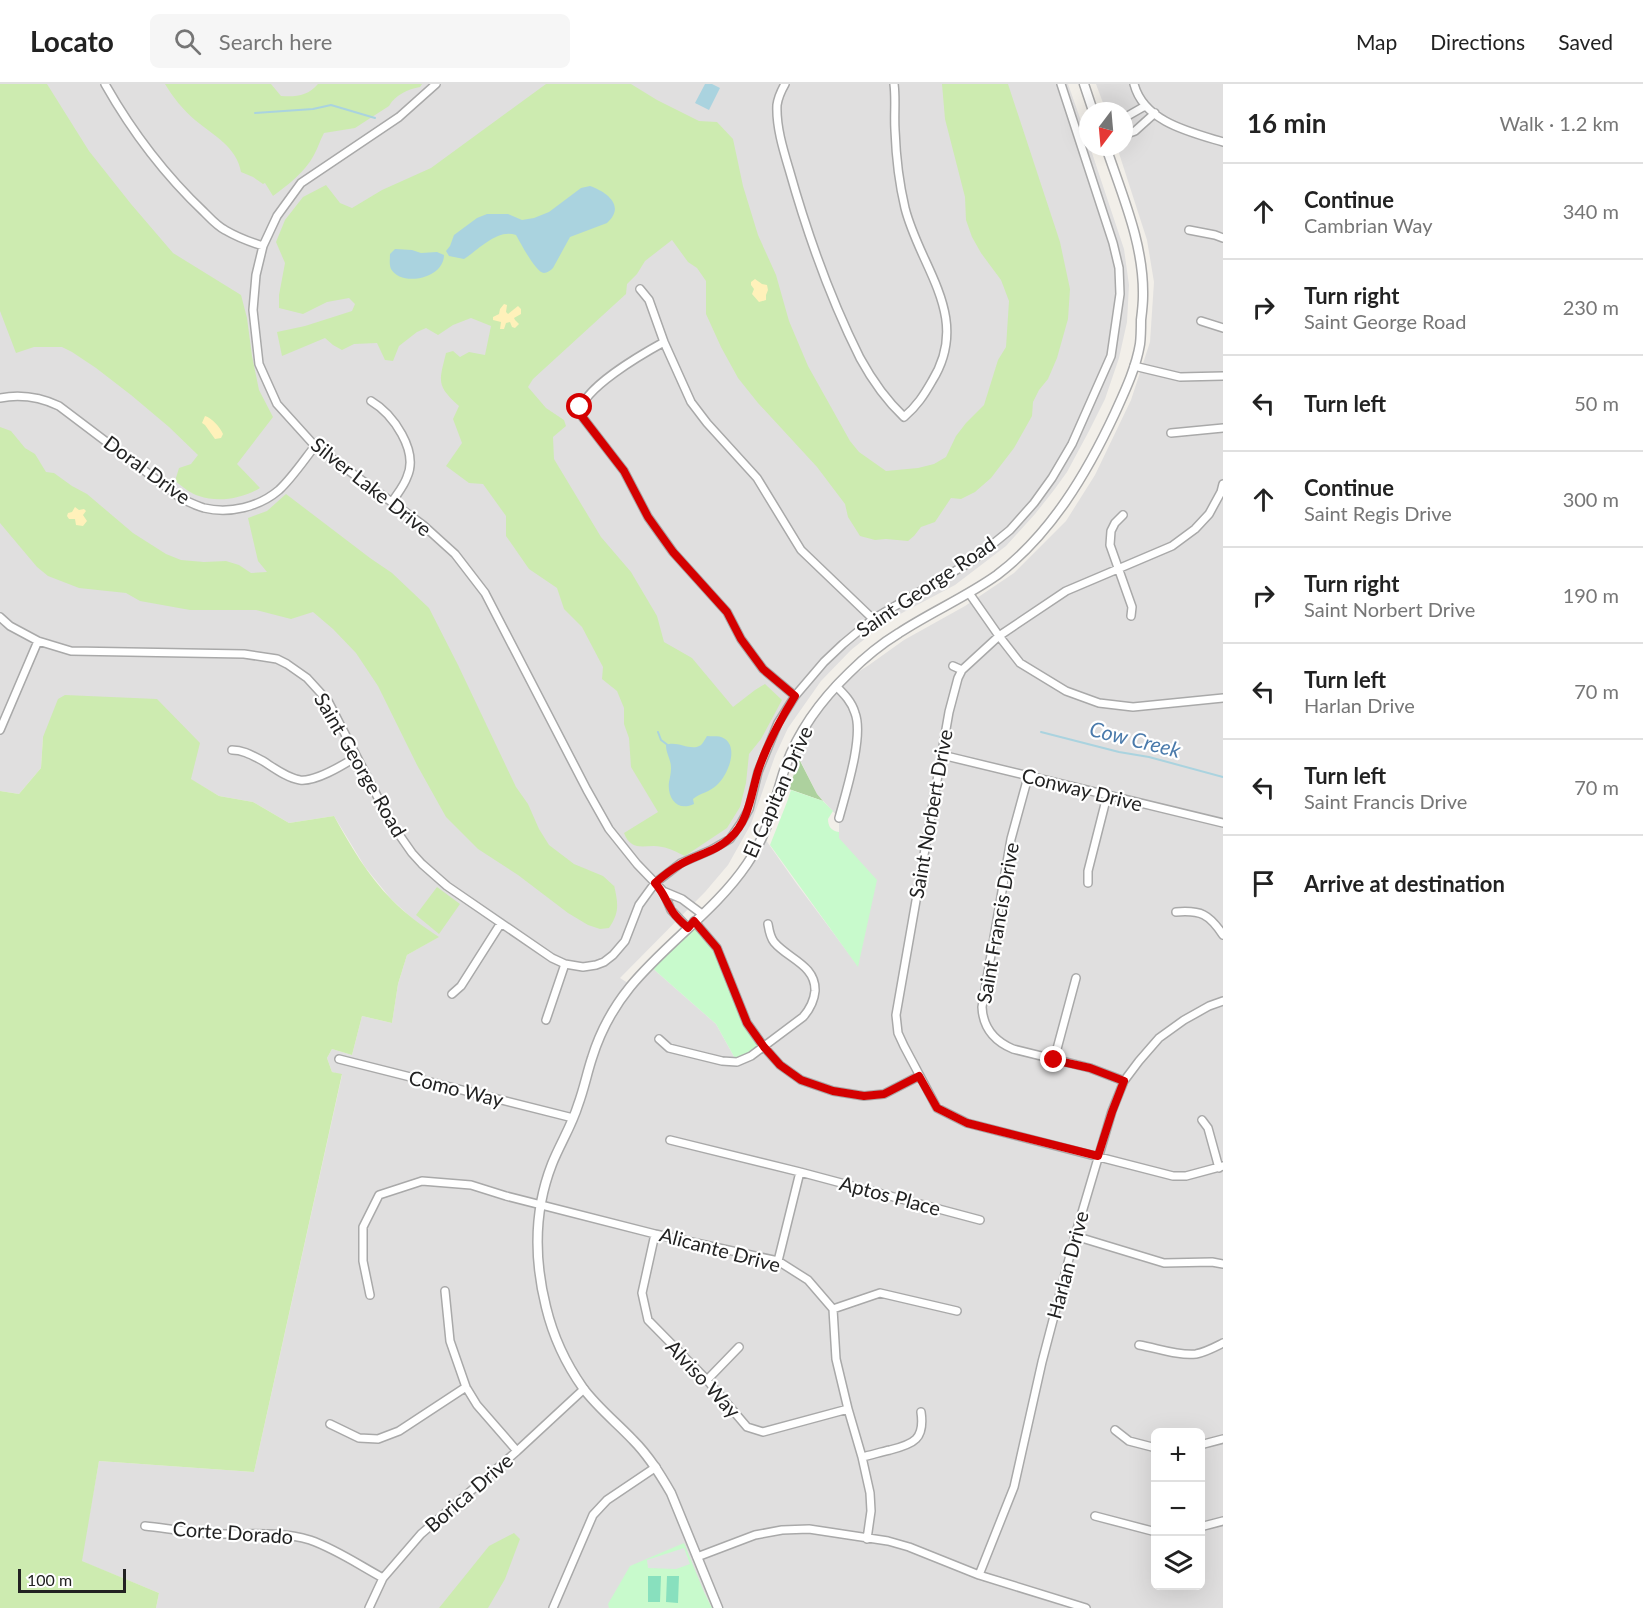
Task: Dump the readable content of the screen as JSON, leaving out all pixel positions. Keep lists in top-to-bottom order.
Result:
{
  "streets": {
    "street": [
      "Doral Drive",
      "Silver Lake Drive",
      "Saint George Road",
      "Conway Drive",
      "El Capitan Drive",
      "Saint Norbert Drive",
      "Saint Francis Drive",
      "Como Way",
      "Aptos Place",
      "Alicante Drive",
      "Harlan Drive",
      "Alviso Way",
      "Borica Drive",
      "Corte Dorado"
    ]
  },
  "crossings": [
    ["Doral Drive", "Silver Lake Drive"],
    ["Silver Lake Drive", "Saint George Road"],
    ["Conway Drive", "Saint Norbert Drive"],
    ["Conway Drive", "Saint Francis Drive"],
    ["El Capitan Drive", "Como Way"],
    ["El Capitan Drive", "Alicante Drive"],
    ["El Capitan Drive", "Borica Drive"],
    ["Saint Norbert Drive", "Harlan Drive"],
    ["Saint Francis Drive", "Harlan Drive"],
    ["Alicante Drive", "Alviso Way"],
    ["Borica Drive", "Corte Dorado"]
  ],
  "water": ["Cow Creek"],
  "scale_bar": "100 m",
  "north": "bottom",
  "page": {
    "header": "Locato",
    "search": "Search here",
    "nav": ["Map", "Directions", "Saved"],
    "heading": ["16 min", "Walk · 1.2 km"],
    "list": [
      ["Continue", "Cambrian Way", "340 m"],
      ["Turn right", "Saint George Road", "230 m"],
      ["Turn left", "50 m"],
      ["Continue", "Saint Regis Drive", "300 m"],
      ["Turn right", "Saint Norbert Drive", "190 m"],
      ["Turn left", "Harlan Drive", "70 m"],
      ["Turn left", "Saint Francis Drive", "70 m"],
      "Arrive at destination"
    ],
    "map_buttons": ["+", "−"],
    "scale": "100 m"
  }
}
